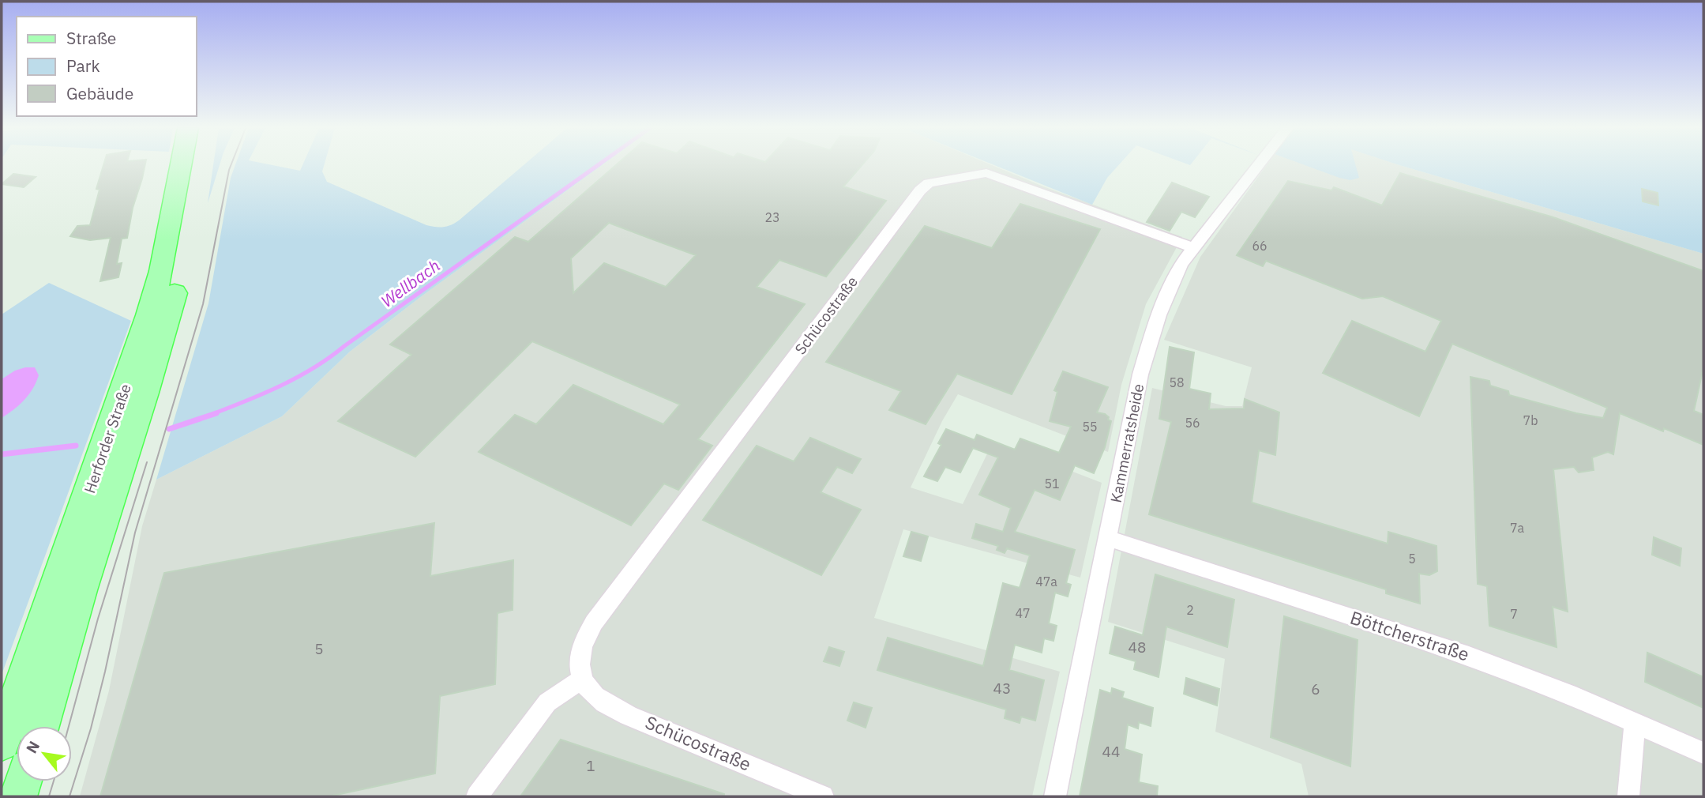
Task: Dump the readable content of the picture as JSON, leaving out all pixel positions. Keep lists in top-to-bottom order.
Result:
{
  "streets": {
    "main road": ["Herforder Straße"],
    "street": ["Schücostraße", "Kammerratsheide", "Böttcherstraße"]
  },
  "crossings": [
    ["Schücostraße", "Kammerratsheide"],
    ["Kammerratsheide", "Böttcherstraße"]
  ],
  "water": ["Wellbach"],
  "house_numbers": [
    "23",
    "66",
    "58",
    "7b",
    "56",
    "55",
    "51",
    "7a",
    "5",
    "47a",
    "2",
    "47",
    "7",
    "48",
    "5",
    "43",
    "6",
    "44",
    "1"
  ],
  "legend": ["Straße", "Park", "Gebäude"],
  "north": "top left"
}
